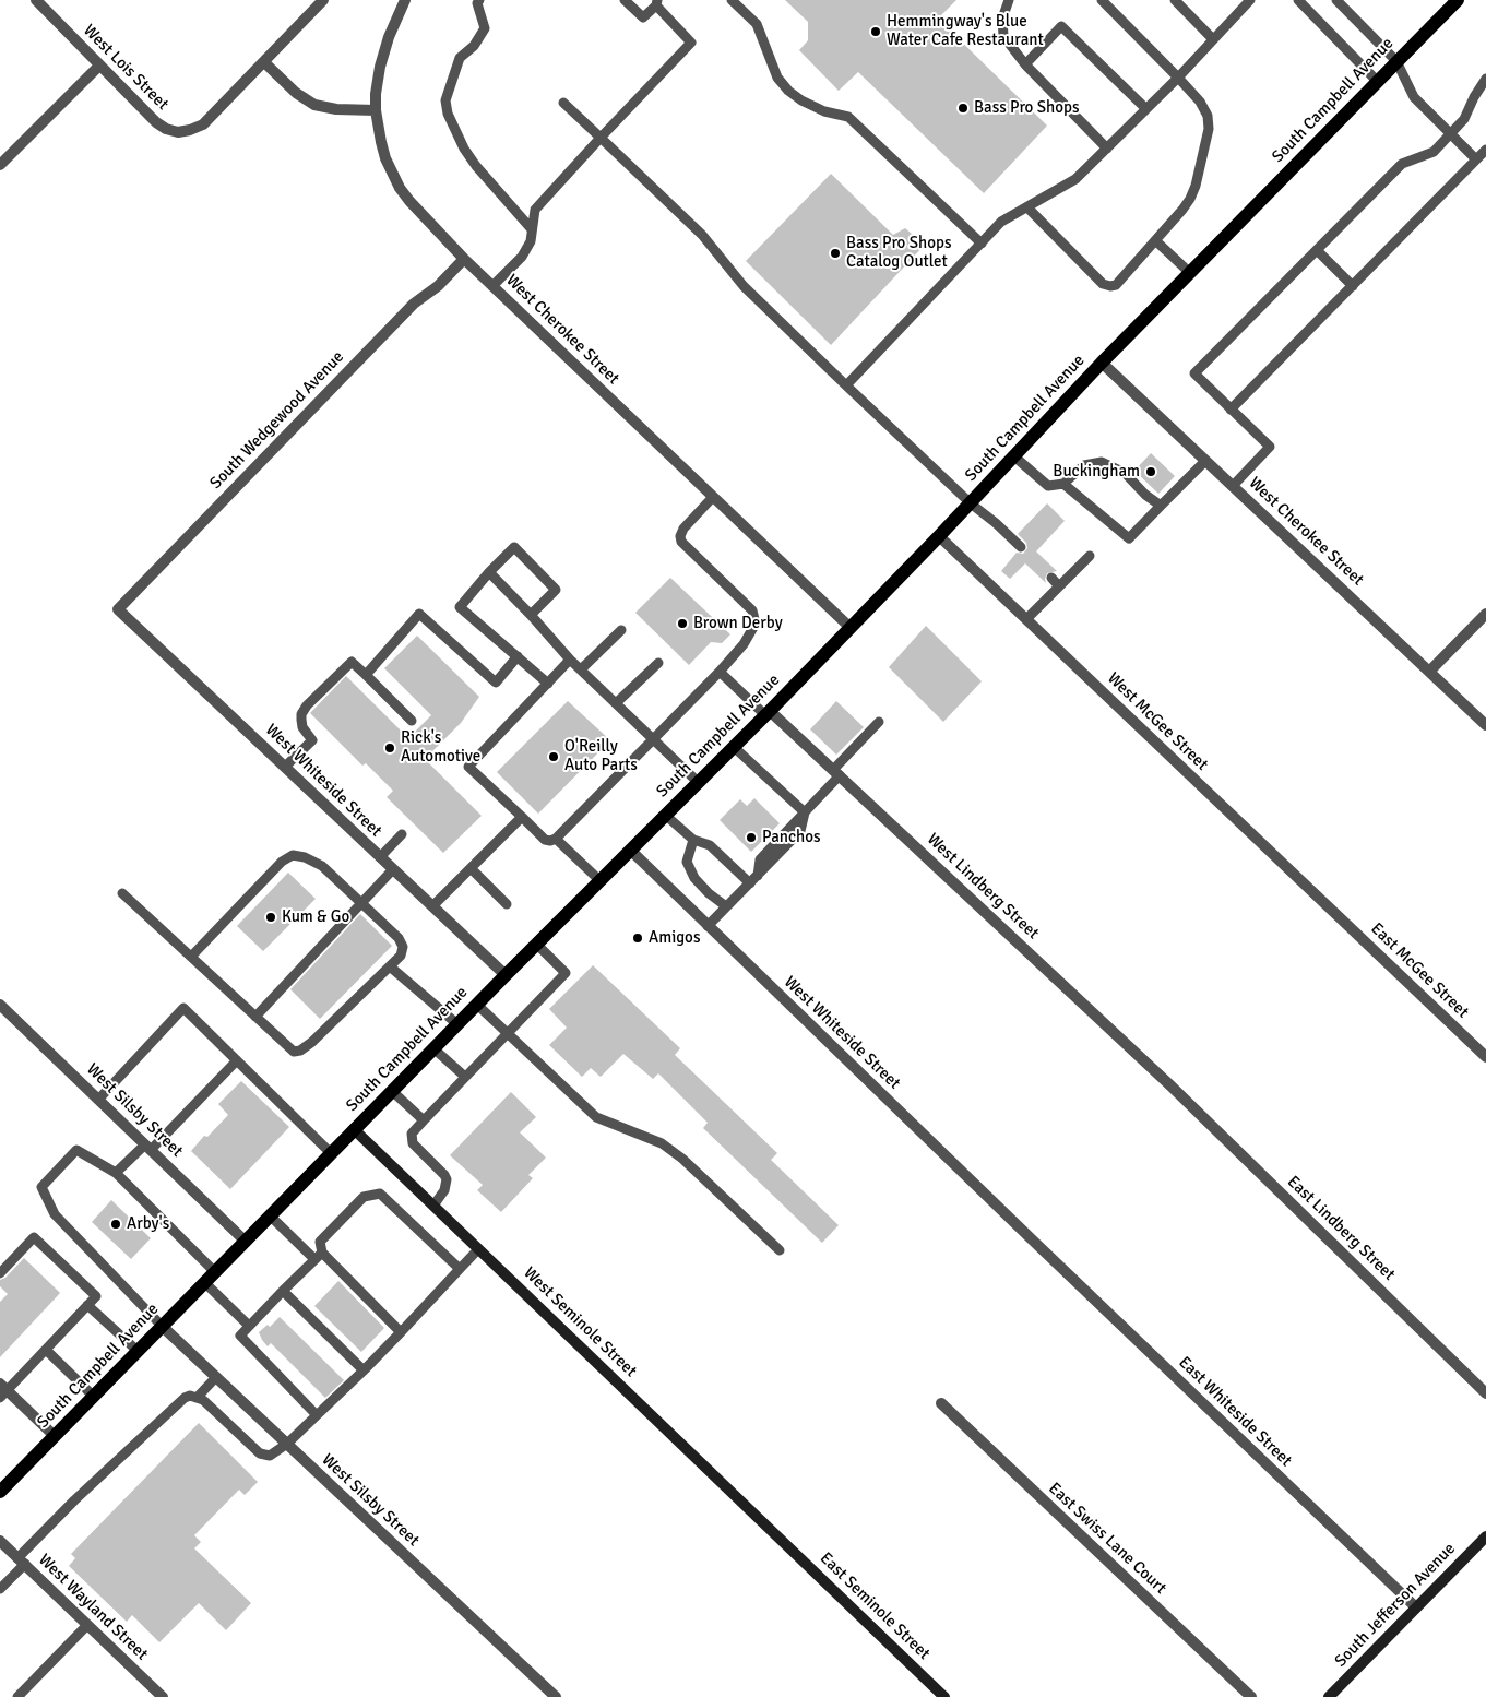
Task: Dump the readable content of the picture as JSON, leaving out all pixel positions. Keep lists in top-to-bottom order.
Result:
{
  "streets": {
    "main road": ["South Campbell Avenue"],
    "street": [
      "West Lois Street",
      "West Cherokee Street",
      "South Wedgewood Avenue",
      "West McGee Street",
      "West Whiteside Street",
      "West Lindberg Street",
      "East McGee Street",
      "West Silsby Street",
      "East Lindberg Street",
      "West Seminole Street",
      "East Whiteside Street",
      "East Swiss Lane Court",
      "South Jefferson Avenue",
      "East Seminole Street",
      "West Wayland Street"
    ]
  },
  "crossings": [
    ["South Campbell Avenue", "West Cherokee Street"],
    ["South Campbell Avenue", "West McGee Street"],
    ["South Campbell Avenue", "West Whiteside Street"],
    ["South Campbell Avenue", "West Lindberg Street"],
    ["South Campbell Avenue", "West Silsby Street"],
    ["South Campbell Avenue", "West Seminole Street"],
    ["West Cherokee Street", "South Wedgewood Avenue"],
    ["South Wedgewood Avenue", "West Whiteside Street"],
    ["West McGee Street", "East McGee Street"],
    ["West Whiteside Street", "East Whiteside Street"],
    ["West Lindberg Street", "East Lindberg Street"],
    ["West Seminole Street", "East Seminole Street"],
    ["East Whiteside Street", "South Jefferson Avenue"]
  ],
  "places": [
    "Hemmingway's Blue Water Cafe Restaurant",
    "Bass Pro Shops",
    "Bass Pro Shops Catalog Outlet",
    "Buckingham",
    "Brown Derby",
    "Rick's Automotive",
    "O'Reilly Auto Parts",
    "Panchos",
    "Kum & Go",
    "Amigos",
    "Arby's"
  ]
}
